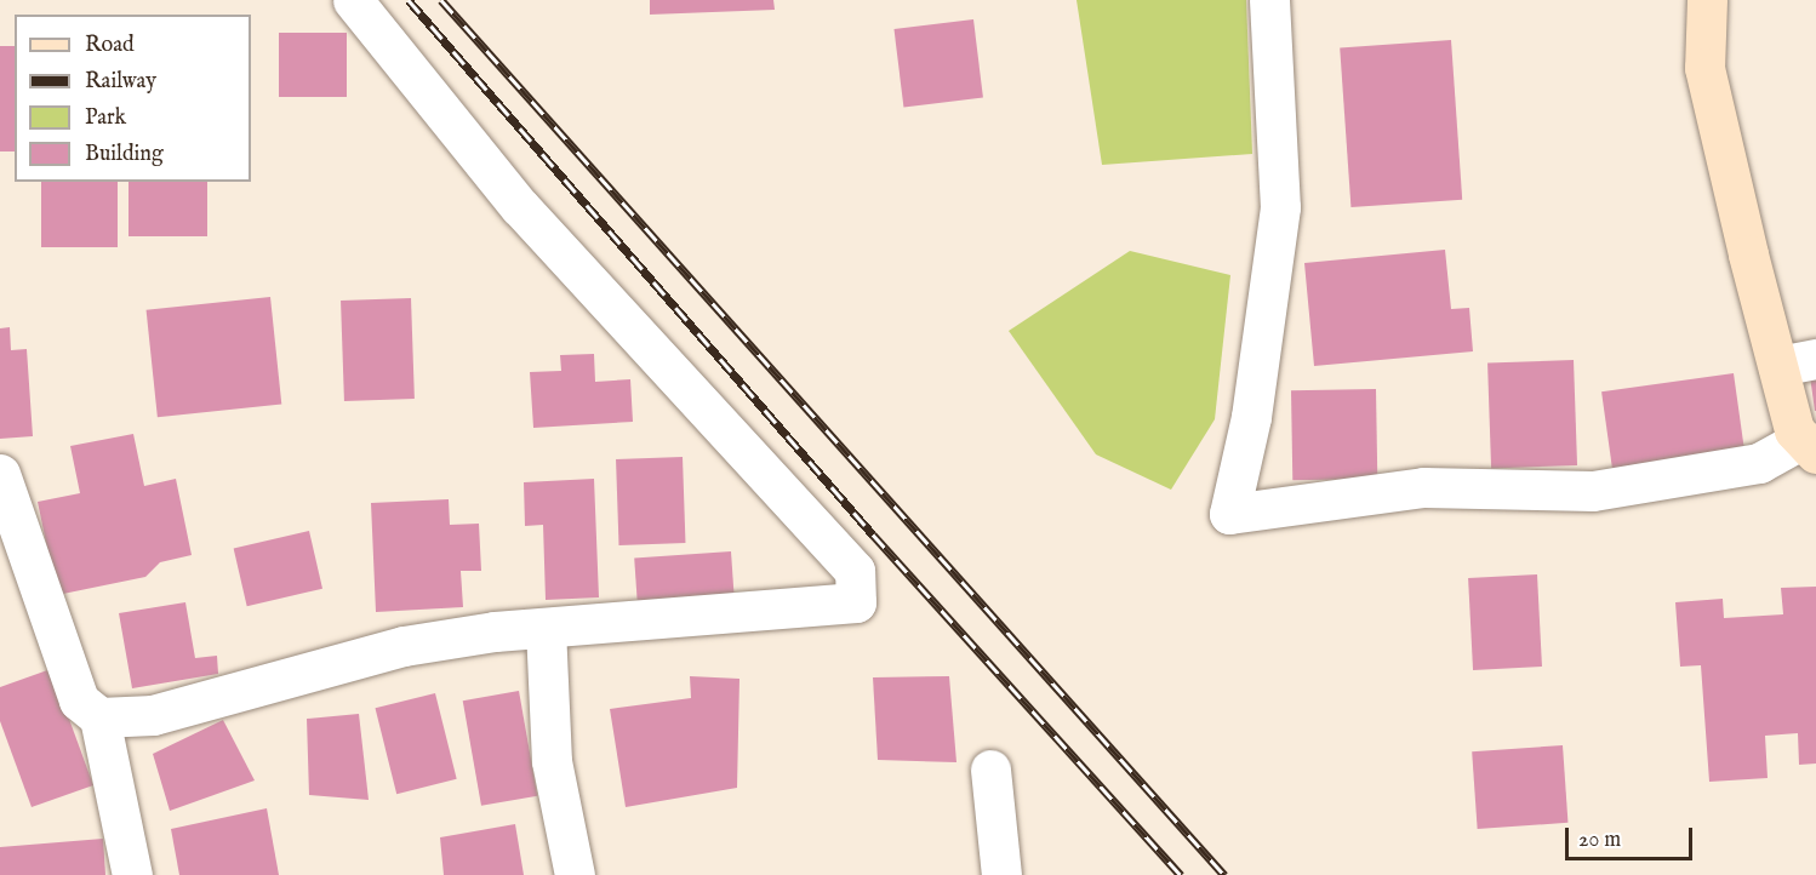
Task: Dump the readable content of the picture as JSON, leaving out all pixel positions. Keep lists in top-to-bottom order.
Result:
{
  "legend": [
    "Road",
    "Railway",
    "Park",
    "Building"
  ],
  "scale_bar": "20 m"
}
